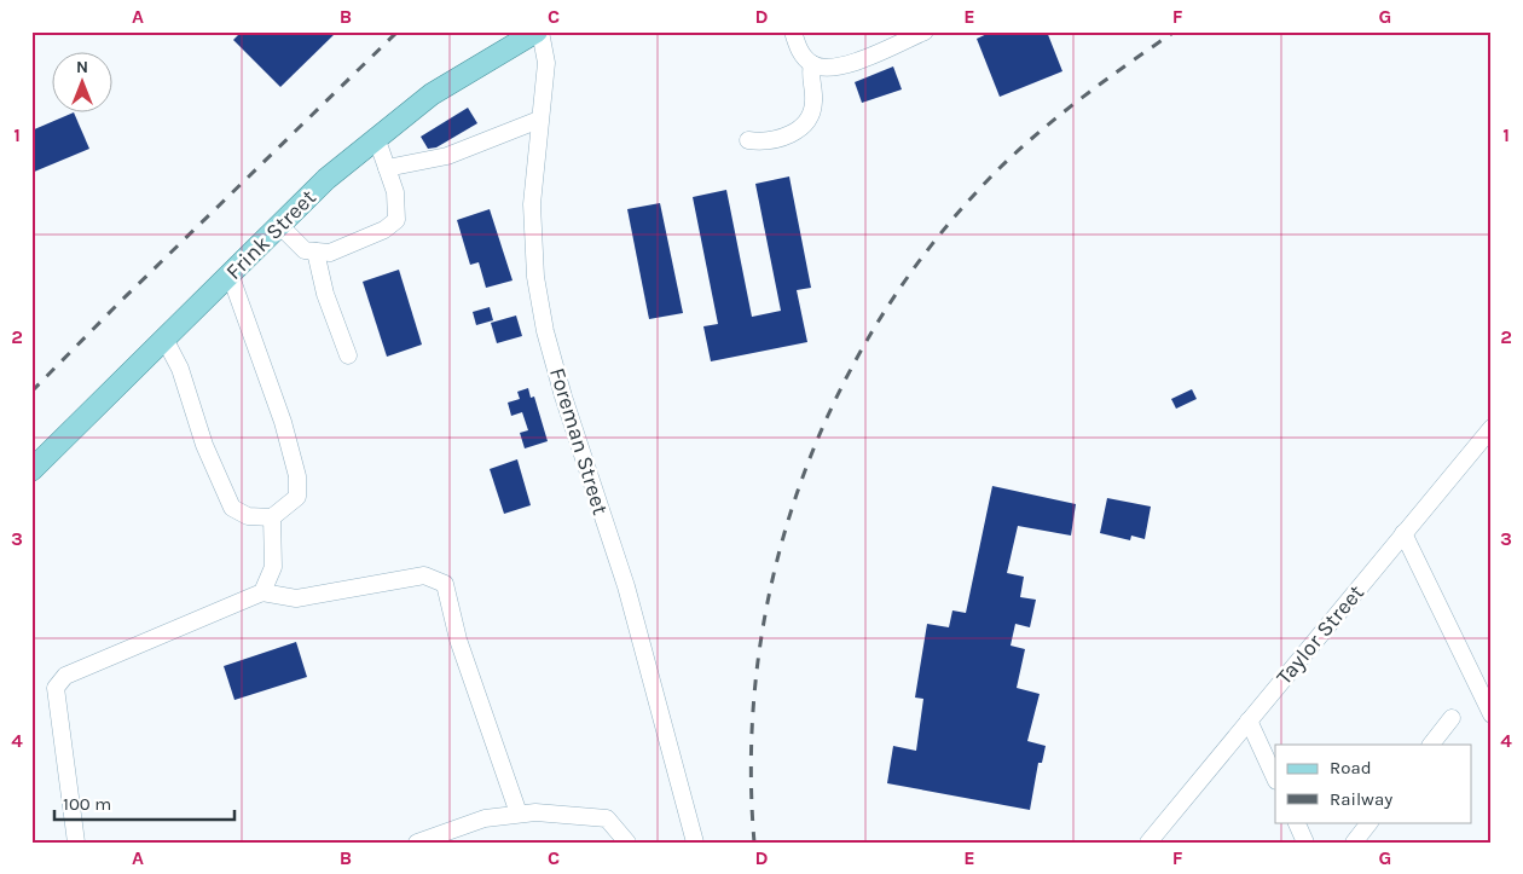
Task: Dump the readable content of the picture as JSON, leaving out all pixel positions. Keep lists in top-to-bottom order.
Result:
{
  "streets": {
    "main road": ["Frink Street"],
    "street": ["Foreman Street", "Taylor Street"]
  },
  "crossings": [
    ["Frink Street", "Foreman Street"]
  ],
  "legend": ["Road", "Railway"],
  "scale_bar": "100 m",
  "north": "top",
  "grid": {
    "columns": [
      "A",
      "B",
      "C",
      "D",
      "E",
      "F",
      "G"
    ],
    "rows": [
      "1",
      "2",
      "3",
      "4"
    ]
  }
}
